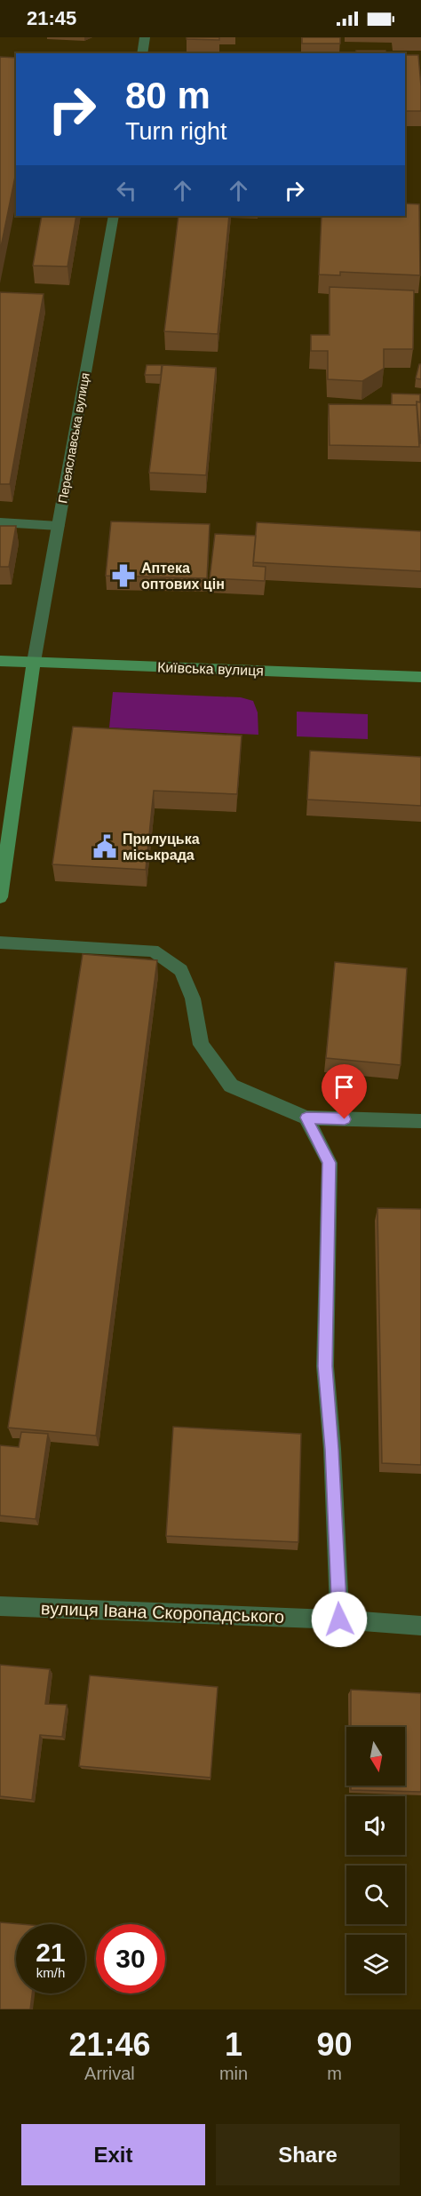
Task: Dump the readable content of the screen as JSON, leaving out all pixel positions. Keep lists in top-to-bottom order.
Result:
{
  "streets": {
    "main road": ["Київська вулиця"],
    "street": ["Переяславська вулиця", "вулиця Івана Скоропадського"]
  },
  "crossings": [
    ["Переяславська вулиця", "Київська вулиця"]
  ],
  "places": {
    "pharmacy": ["Аптека оптових цін"],
    "public building": ["Прилуцька міськрада"]
  },
  "north": "bottom",
  "page": {
    "status": "21:45",
    "turn": ["80 m", "Turn right"],
    "speed": "21 km/h",
    "limit": "30",
    "eta": [
      "21:46",
      "Arrival",
      "1",
      "min",
      "90",
      "m"
    ],
    "buttons": ["Exit", "Share"]
  }
}
